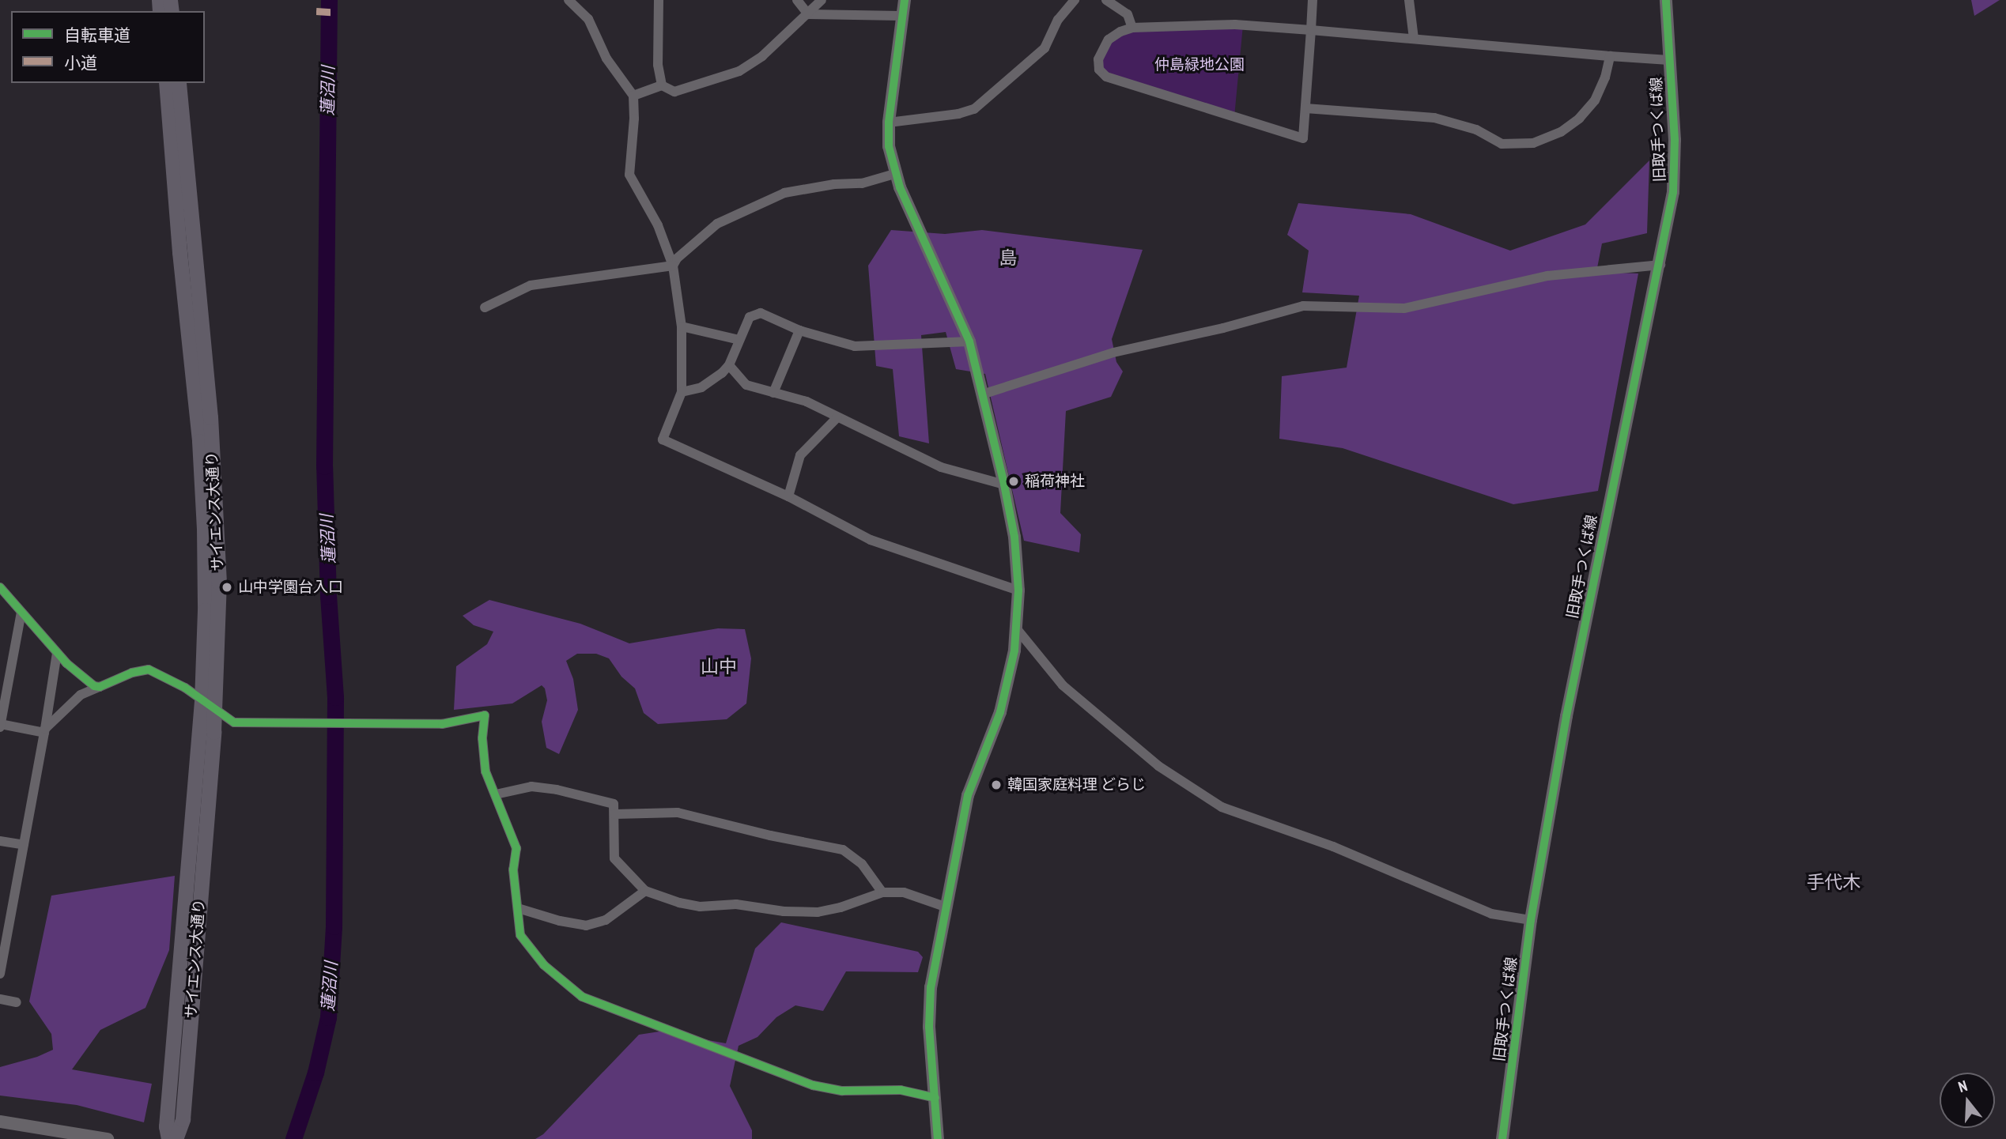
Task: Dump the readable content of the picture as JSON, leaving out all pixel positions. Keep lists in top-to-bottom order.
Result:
{
  "streets": {
    "main road": ["サイエンス大通り"],
    "street": ["旧取手つくば線"]
  },
  "districts": ["島", "山中", "手代木"],
  "water": ["蓮沼川"],
  "parks": ["仲島緑地公園"],
  "places": ["稲荷神社", "山中学園台入口", "韓国家庭料理 どらじ"],
  "legend": ["自転車道", "小道"],
  "north": "top"
}
